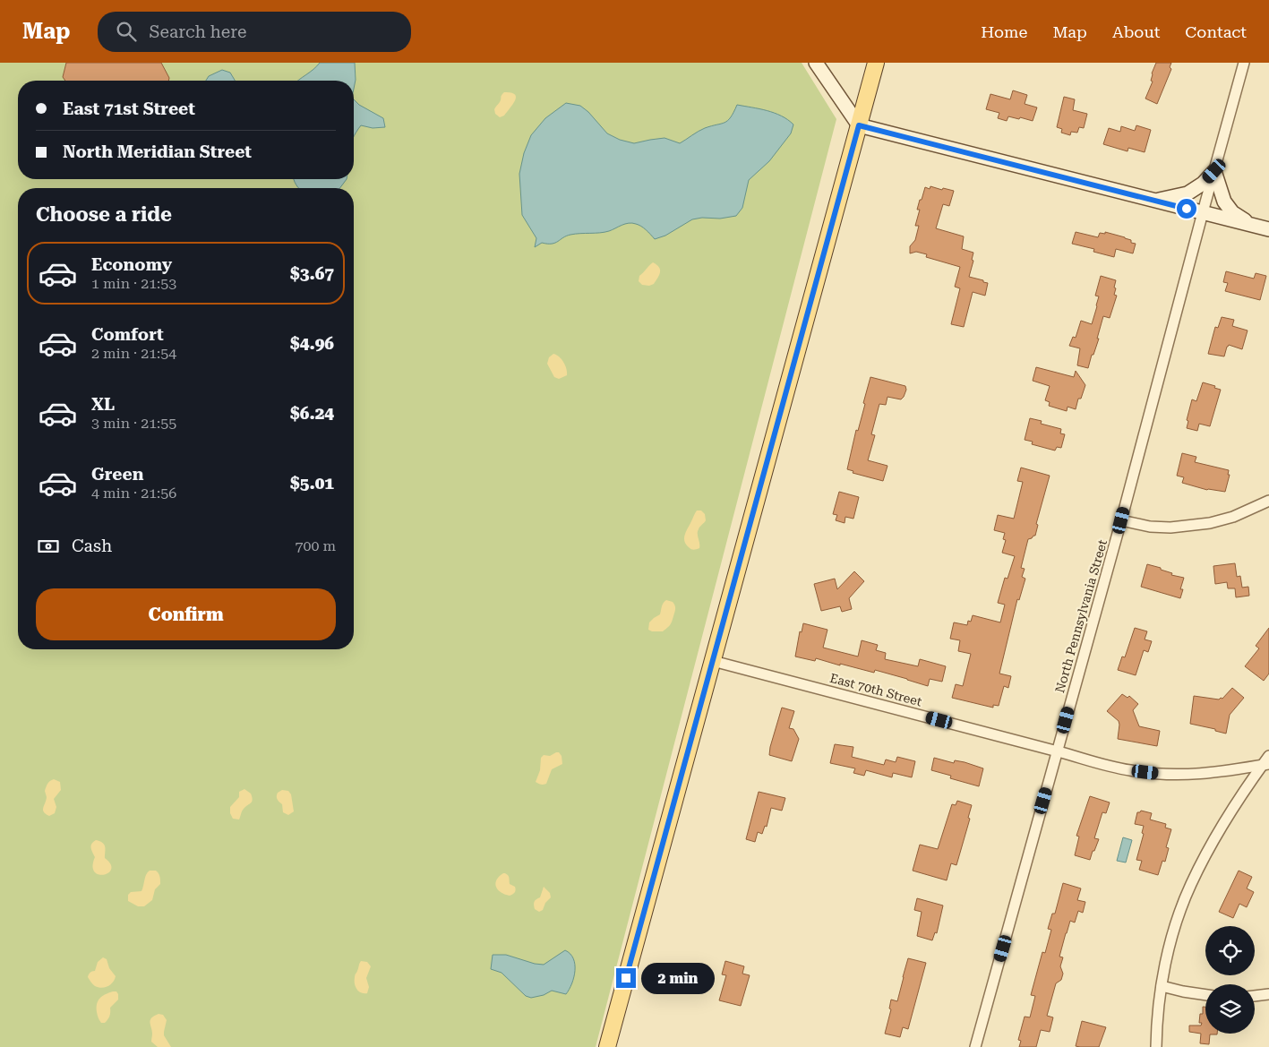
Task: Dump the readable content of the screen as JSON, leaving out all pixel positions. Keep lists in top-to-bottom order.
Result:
{
  "streets": {
    "street": ["North Pennsylvania Street", "East 70th Street"]
  },
  "crossings": [
    ["North Pennsylvania Street", "East 70th Street"]
  ],
  "page": {
    "header": "Map",
    "search": "Search here",
    "nav": [
      "Home",
      "Map",
      "About",
      "Contact"
    ],
    "banner": ["East 71st Street", "North Meridian Street"],
    "heading": "Choose a ride",
    "list": [
      {
        "name": "Economy",
        "note": "1 min · 21:53",
        "value": "$3.67"
      },
      {
        "name": "Comfort",
        "note": "2 min · 21:54",
        "value": "$4.96"
      },
      {
        "name": "XL",
        "note": "3 min · 21:55",
        "value": "$6.24"
      },
      {
        "name": "Green",
        "note": "4 min · 21:56",
        "value": "$5.01"
      }
    ],
    "pay": ["Cash", "700 m"],
    "buttons": "Confirm",
    "bubble": "2 min"
  }
}
